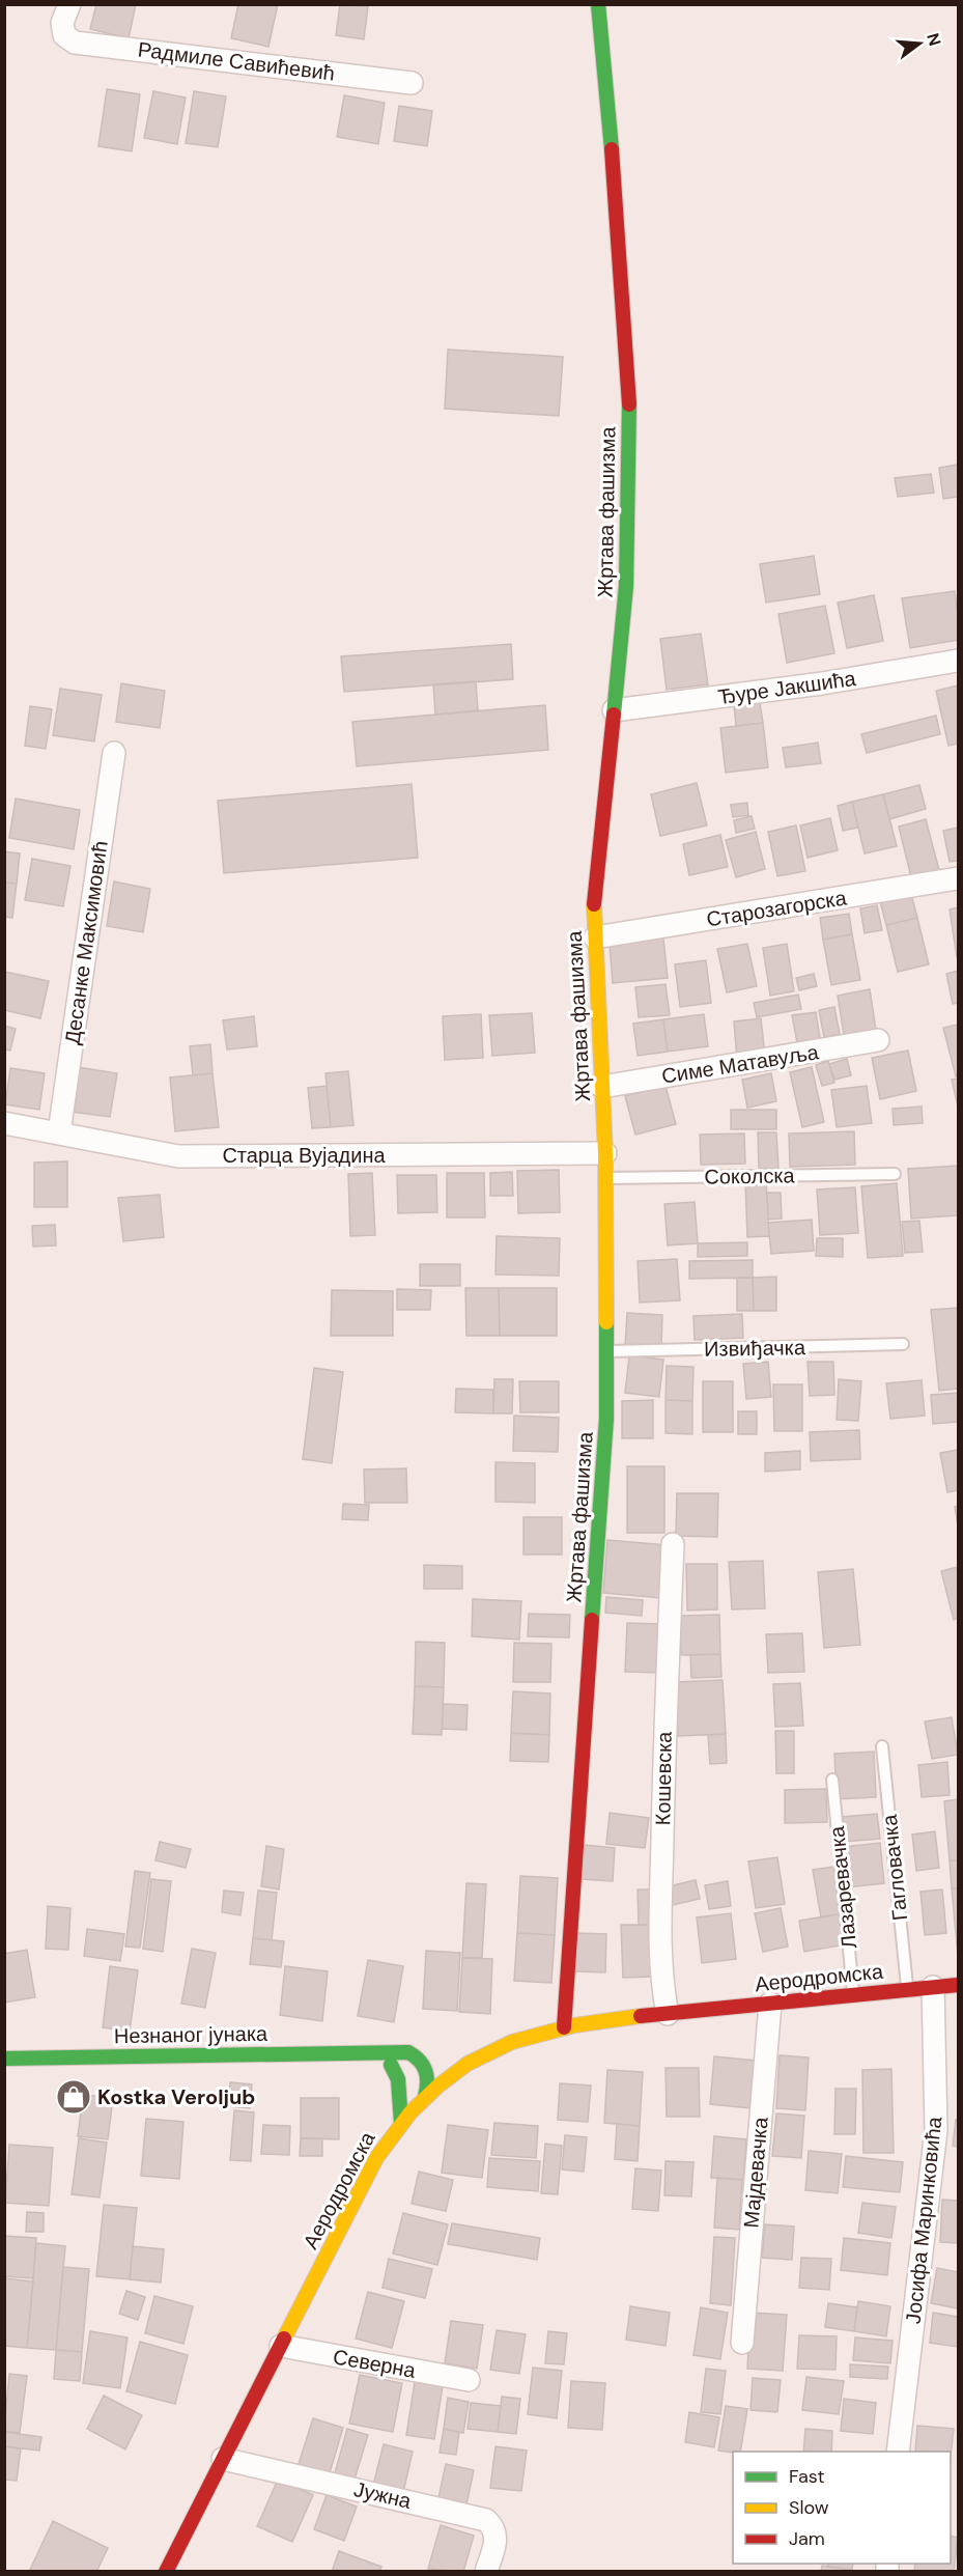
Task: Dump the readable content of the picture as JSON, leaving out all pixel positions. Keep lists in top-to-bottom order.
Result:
{
  "streets": {
    "street": [
      "Радмиле Савићевић",
      "Жртава фашизма",
      "Ђуре Јакшића",
      "Старозагорска",
      "Десанке Максимовић",
      "Симе Матавуља",
      "Старца Вујадина",
      "Кошевска",
      "Аеродромска",
      "Незнаног јунака",
      "Мајдевачка",
      "Јосифа Маринковића",
      "Северна",
      "Јужна"
    ],
    "lane": [
      "Соколска",
      "Извиђачка",
      "Гагловачка",
      "Лазаревачка"
    ]
  },
  "crossings": [
    ["Жртава фашизма", "Ђуре Јакшића"],
    ["Жртава фашизма", "Старозагорска"],
    ["Жртава фашизма", "Симе Матавуља"],
    ["Жртава фашизма", "Старца Вујадина"],
    ["Жртава фашизма", "Соколска"],
    ["Жртава фашизма", "Извиђачка"],
    ["Жртава фашизма", "Аеродромска"],
    ["Десанке Максимовић", "Старца Вујадина"],
    ["Кошевска", "Аеродромска"],
    ["Гагловачка", "Аеродромска"],
    ["Лазаревачка", "Аеродромска"],
    ["Аеродромска", "Мајдевачка"],
    ["Аеродромска", "Јосифа Маринковића"],
    ["Аеродромска", "Северна"],
    ["Аеродромска", "Јужна"]
  ],
  "places": {
    "shop": ["Kostka Veroljub"]
  },
  "legend": ["Fast", "Slow", "Jam"],
  "north": "right"
}
